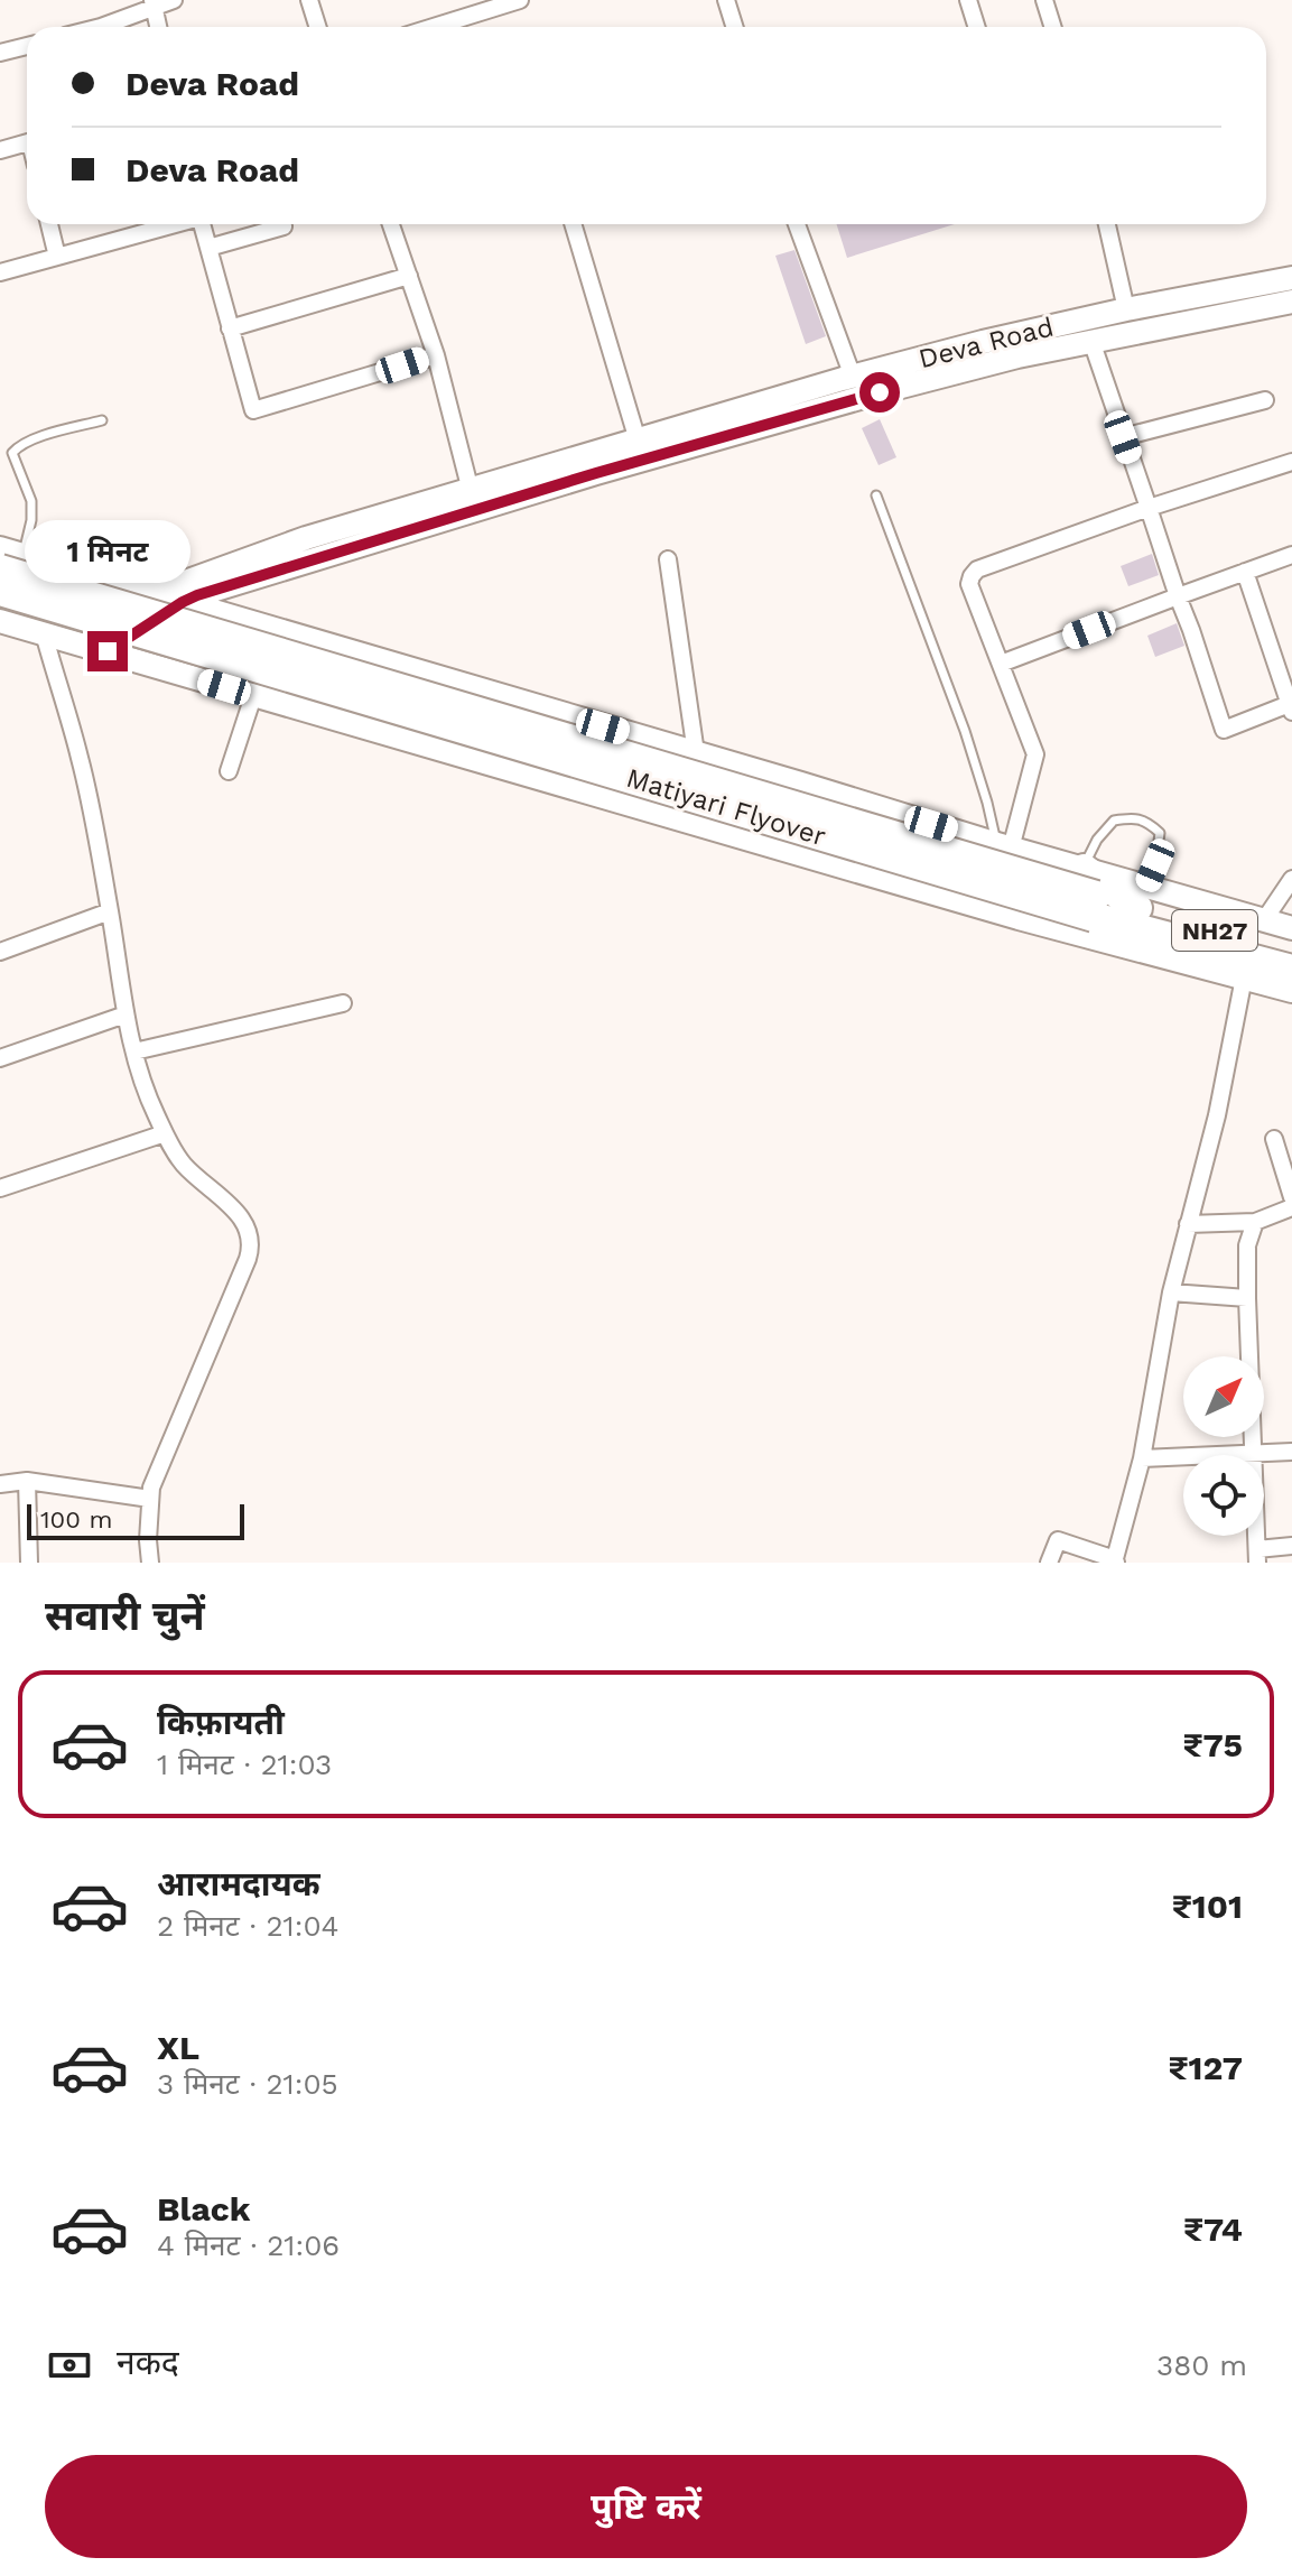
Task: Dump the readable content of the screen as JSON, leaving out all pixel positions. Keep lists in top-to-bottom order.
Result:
{
  "streets": {
    "highway": ["Matiyari Flyover", "NH27"],
    "street": ["Deva Road"]
  },
  "crossings": [
    ["Matiyari Flyover", "NH27"]
  ],
  "scale_bar": "100 m",
  "north": "top right",
  "page": {
    "banner": ["Deva Road", "Deva Road"],
    "bubble": "1 मिनट",
    "scale": "100 m",
    "heading": "सवारी चुनें",
    "list": [
      {
        "name": "किफ़ायती",
        "note": "1 मिनट · 21:03",
        "value": "₹75"
      },
      {
        "name": "आरामदायक",
        "note": "2 मिनट · 21:04",
        "value": "₹101"
      },
      {
        "name": "XL",
        "note": "3 मिनट · 21:05",
        "value": "₹127"
      },
      {
        "name": "Black",
        "note": "4 मिनट · 21:06",
        "value": "₹74"
      }
    ],
    "pay": ["नकद", "380 m"],
    "buttons": "पुष्टि करें"
  }
}
